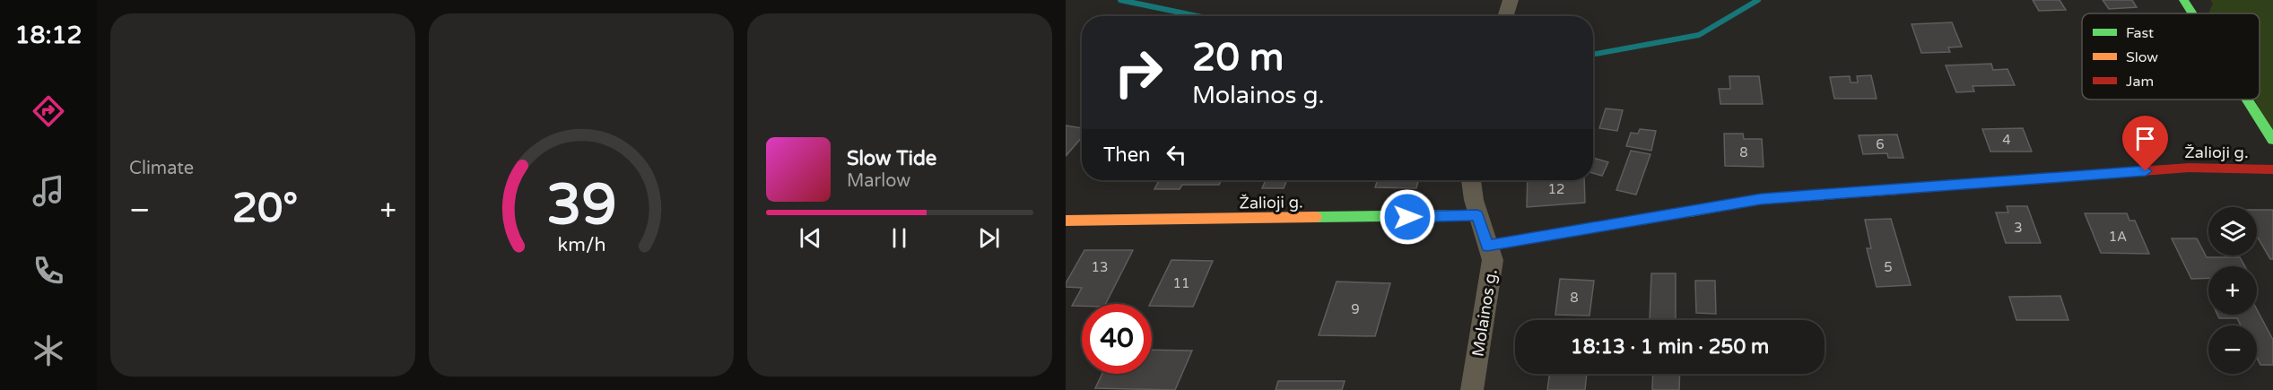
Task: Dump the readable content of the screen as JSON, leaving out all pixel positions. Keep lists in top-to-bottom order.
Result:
{
  "streets": {
    "street": ["Žalioji g.", "Molainos g."]
  },
  "crossings": [
    ["Žalioji g.", "Molainos g."]
  ],
  "house_numbers": [
    "4",
    "6",
    "8",
    "12",
    "3",
    "1A",
    "13",
    "5",
    "11",
    "8",
    "9"
  ],
  "legend": ["Fast", "Slow", "Jam"],
  "page": {
    "tabs": "18:12",
    "tile": "Climate",
    "turn": ["20 m", "Molainos g."],
    "then": "Then",
    "song": ["Slow Tide", "Marlow"],
    "heat": ["−", "20°", "+"],
    "map_buttons": ["+", "−"],
    "limit": "40",
    "trip": "18:13 · 1 min · 250 m",
    "gauge": ["39", "km/h"]
  }
}
